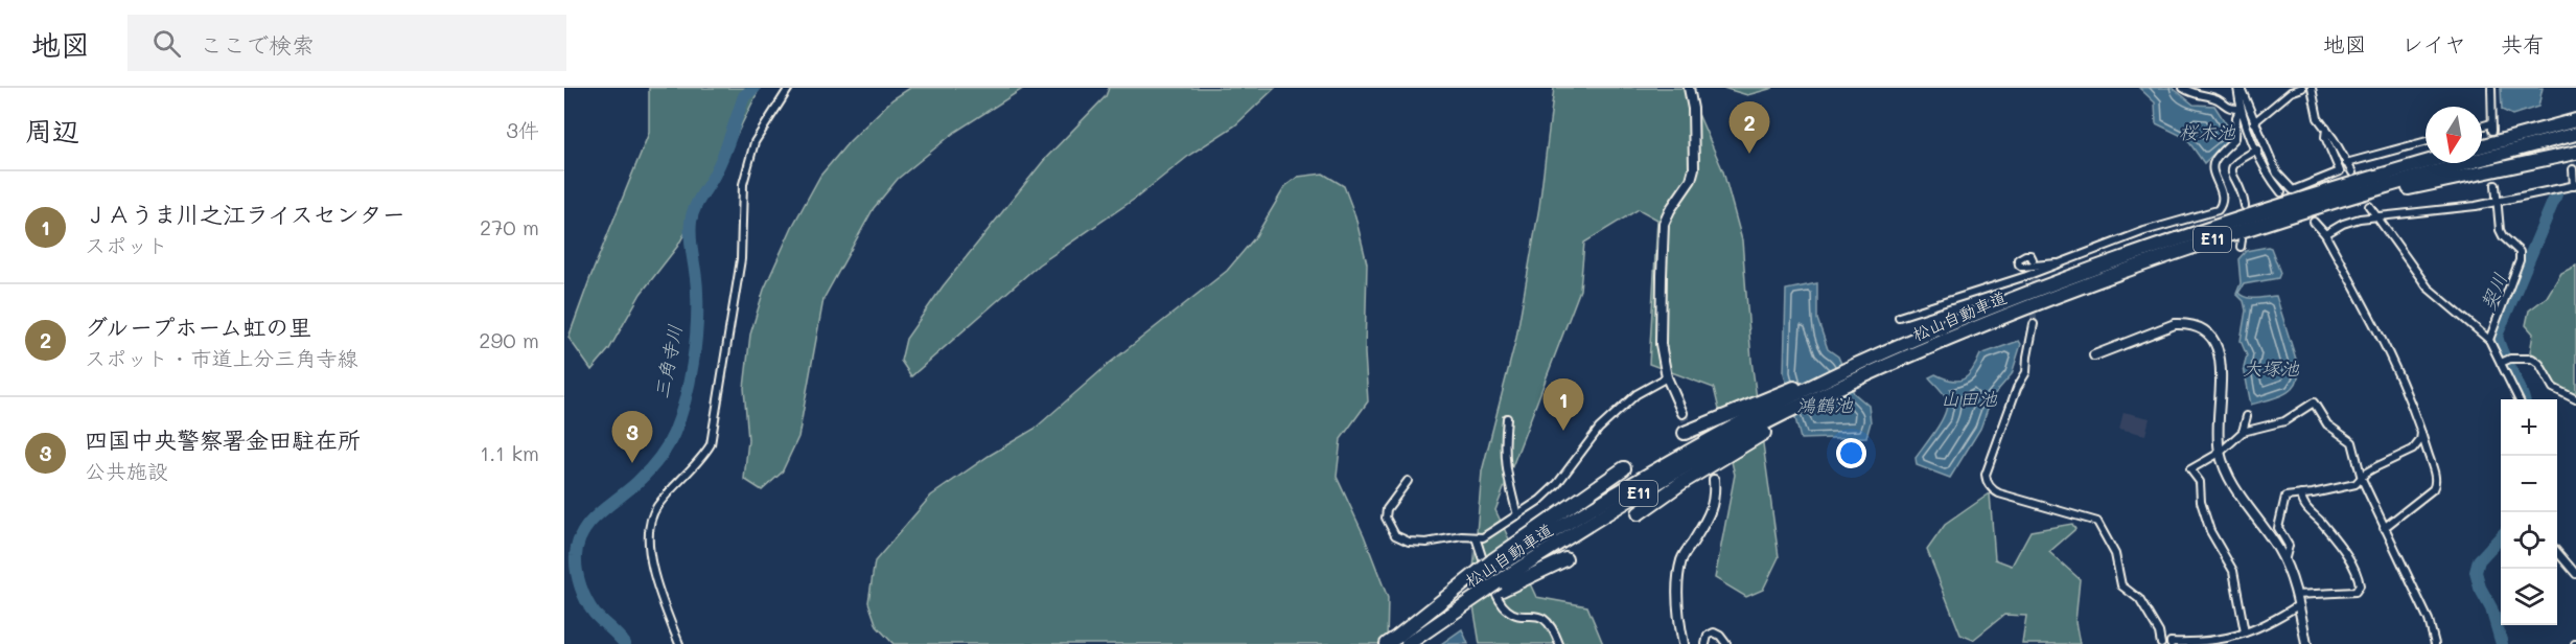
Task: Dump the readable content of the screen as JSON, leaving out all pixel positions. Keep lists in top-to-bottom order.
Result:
{
  "streets": {
    "highway": ["E11", "松山自動車道"]
  },
  "water": [
    "桜木池",
    "契川",
    "三角寺川",
    "大塚池",
    "山田池",
    "鴻鶴池"
  ],
  "north": "bottom",
  "page": {
    "header": "地図",
    "search": "ここで検索",
    "nav": ["地図", "レイヤ", "共有"],
    "heading": ["周辺", "3件"],
    "pins": ["2", "1", "3"],
    "list": [
      {
        "mark": "1",
        "name": "ＪＡうま川之江ライスセンター",
        "note": "スポット",
        "value": "270 m"
      },
      {
        "mark": "2",
        "name": "グループホーム虹の里",
        "note": "スポット · 市道上分三角寺線",
        "value": "290 m"
      },
      {
        "mark": "3",
        "name": "四国中央警察署金田駐在所",
        "note": "公共施設",
        "value": "1.1 km"
      }
    ],
    "map_buttons": ["+", "−"]
  }
}
